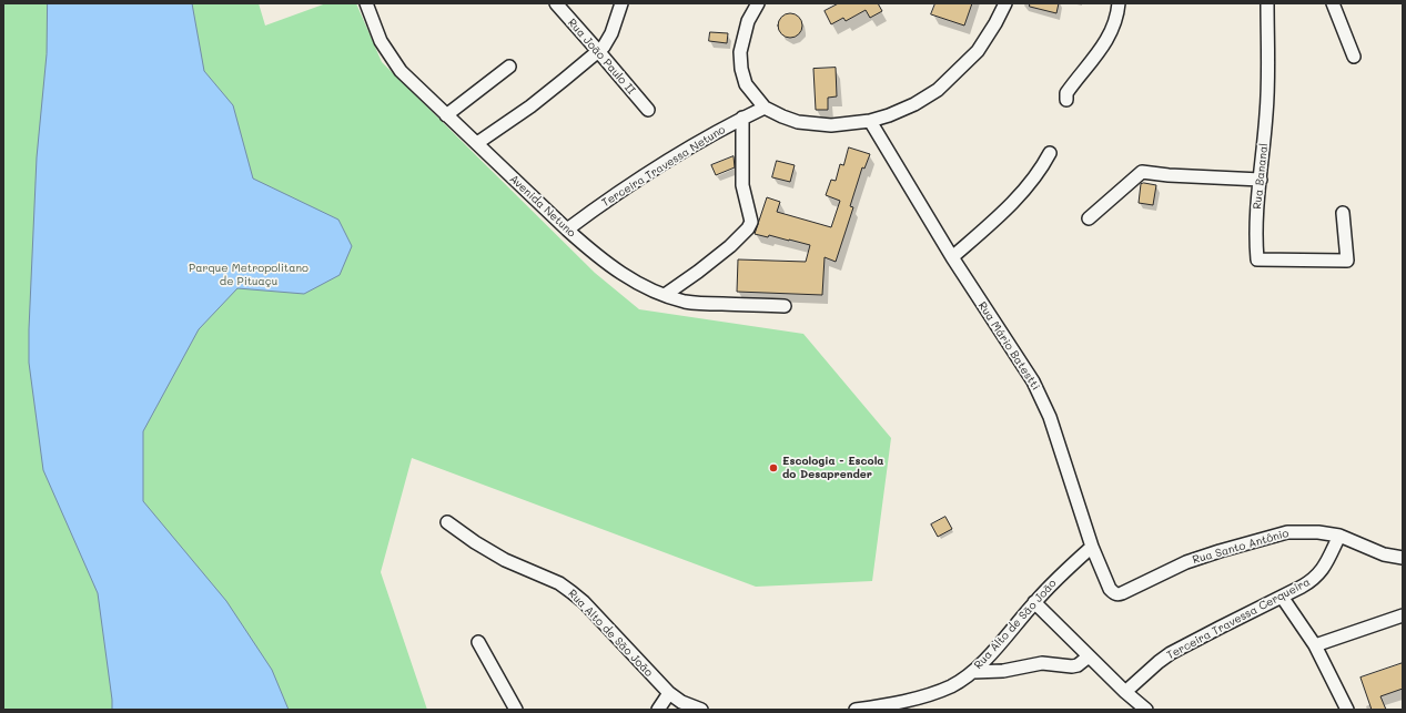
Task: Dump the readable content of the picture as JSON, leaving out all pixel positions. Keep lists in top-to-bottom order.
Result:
{
  "streets": {
    "street": [
      "Rua João Paulo II",
      "Terceira Travessa Netuno",
      "Rua Bananal",
      "Avenida Netuno",
      "Rua Mário Batestti",
      "Rua Santo Antônio",
      "Terceira Travessa Cerqueira",
      "Rua Alto de São João"
    ]
  },
  "crossings": [
    ["Terceira Travessa Netuno", "Avenida Netuno"],
    ["Rua Mário Batestti", "Rua Santo Antônio"],
    ["Rua Mário Batestti", "Rua Alto de São João"],
    ["Rua Santo Antônio", "Terceira Travessa Cerqueira"]
  ],
  "parks": ["Parque Metropolitano de Pituaçu"],
  "places": ["Escologia - Escola do Desaprender"]
}
